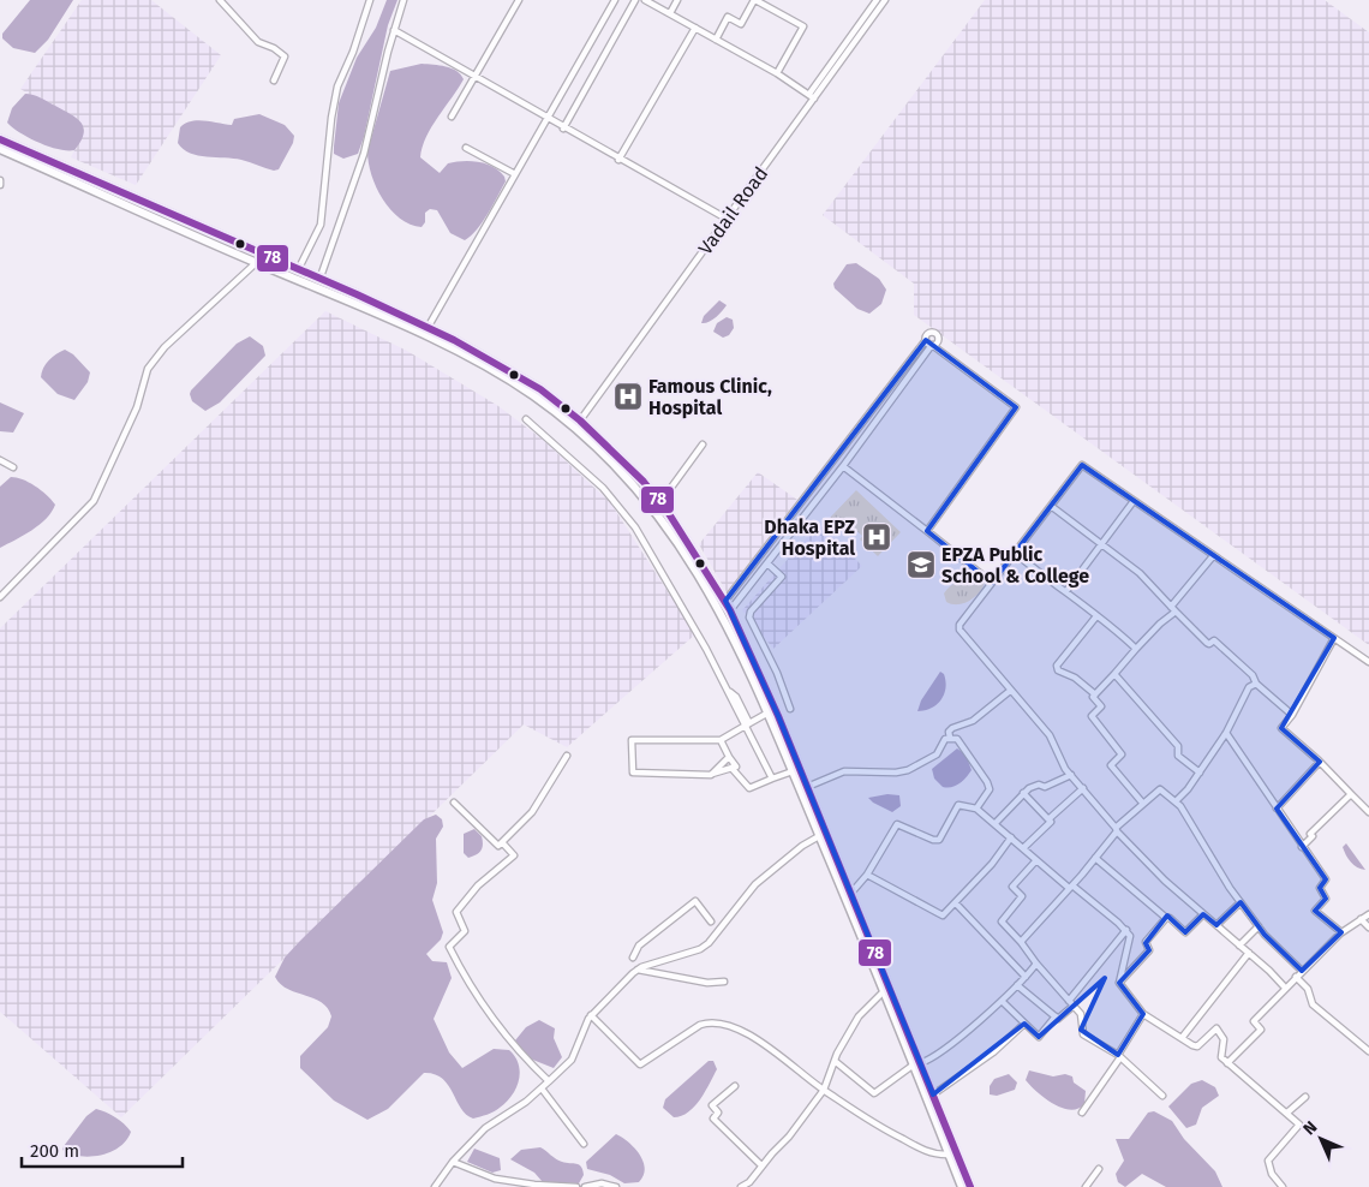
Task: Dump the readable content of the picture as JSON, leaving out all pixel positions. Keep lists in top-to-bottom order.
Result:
{
  "streets": {
    "street": ["Vadail Road"]
  },
  "places": {
    "hospital": ["Famous Clinic, Hospital", "Dhaka EPZ Hospital"],
    "school or university": ["EPZA Public School & College"]
  },
  "lines": ["transit line 78"],
  "scale_bar": "200 m",
  "north": "top left"
}
